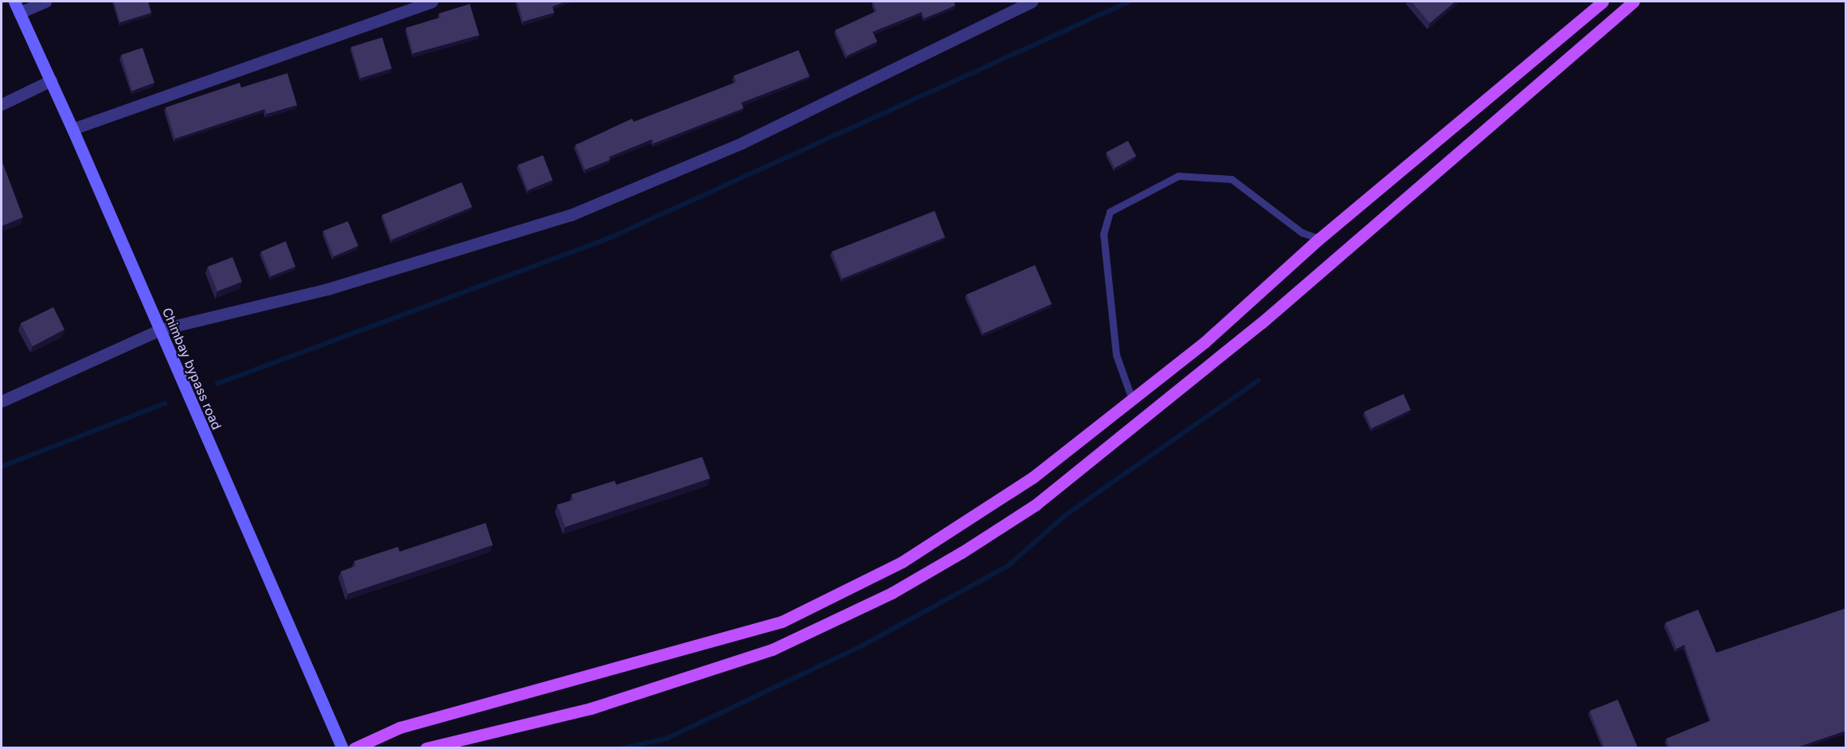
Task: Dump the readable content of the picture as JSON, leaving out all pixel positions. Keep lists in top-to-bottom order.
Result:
{
  "streets": {
    "main road": ["Chimbay bypass road"]
  }
}
